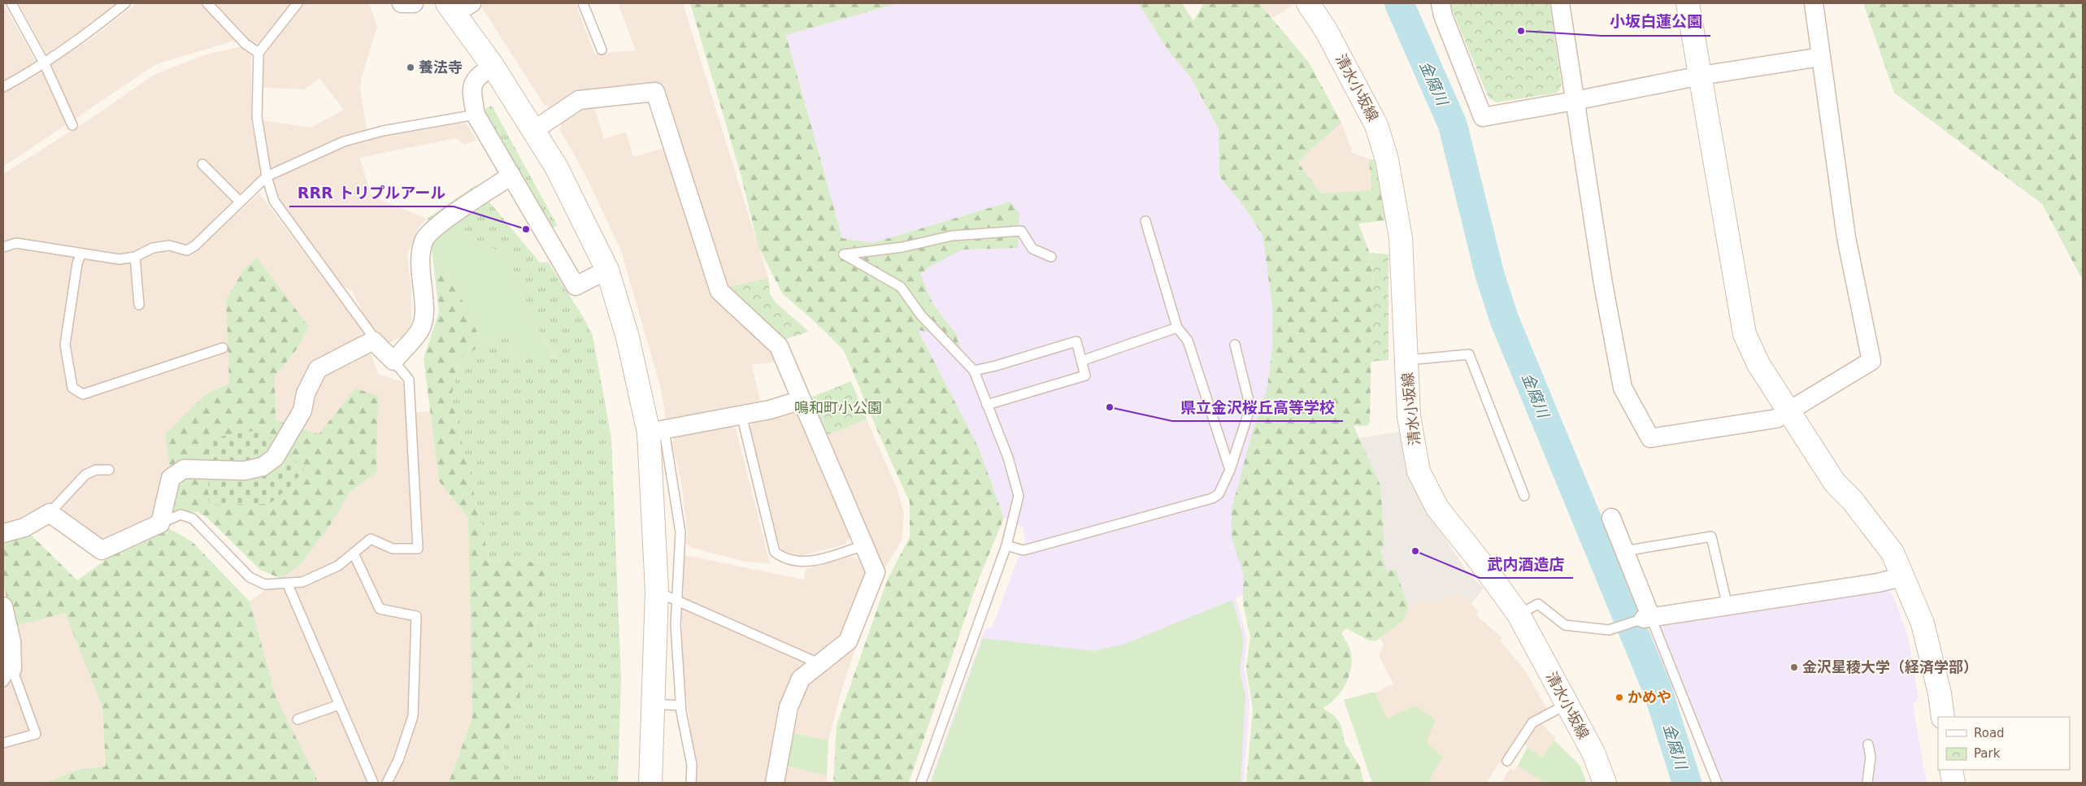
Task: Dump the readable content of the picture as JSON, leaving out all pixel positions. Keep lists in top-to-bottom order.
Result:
{
  "streets": {
    "street": ["清水小坂線"]
  },
  "water": ["金腐川"],
  "parks": ["鳴和町小公園"],
  "places": [
    "小坂白蓮公園",
    "養法寺",
    "RRR トリプルアール",
    "県立金沢桜丘高等学校",
    "武内酒造店",
    "金沢星稜大学（経済学部）",
    "かめや"
  ],
  "legend": ["Road", "Park"]
}
